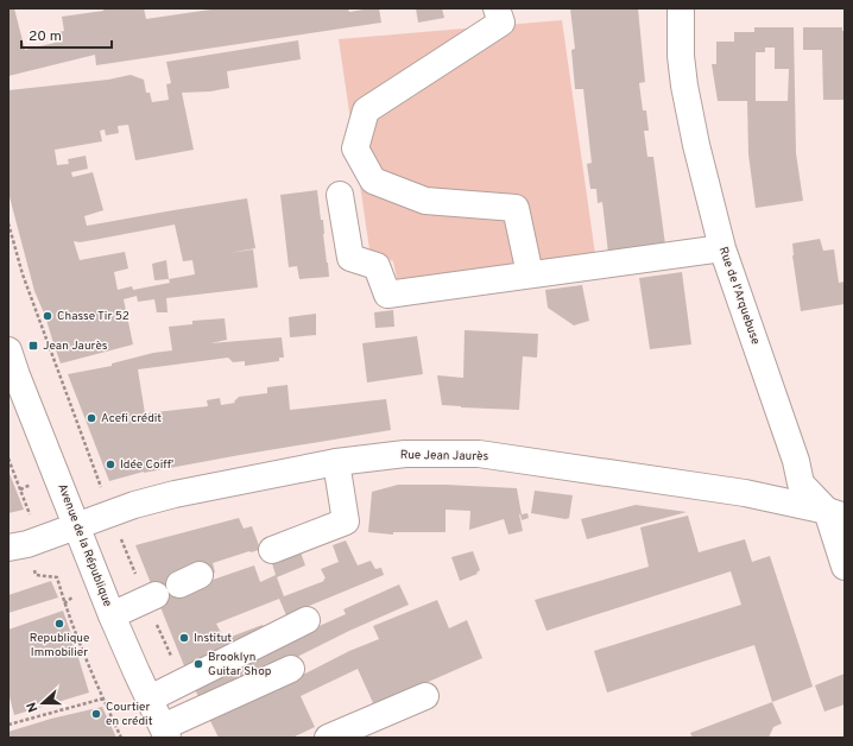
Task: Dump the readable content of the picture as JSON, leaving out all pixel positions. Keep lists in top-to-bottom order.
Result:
{
  "streets": {
    "main road": ["Rue de l'Arquebuse", "Rue Jean Jaurès", "Avenue de la République"]
  },
  "crossings": [
    ["Rue de l'Arquebuse", "Rue Jean Jaurès"],
    ["Rue Jean Jaurès", "Avenue de la République"]
  ],
  "places": {
    "other": [
      "Chasse Tir 52",
      "Acefi crédit",
      "Idée Coiff'",
      "Republique Immobilier",
      "Institut",
      "Brooklyn Guitar Shop",
      "Courtier en crédit"
    ],
    "transit": ["Jean Jaurès"]
  },
  "scale_bar": "20 m",
  "north": "left"
}
